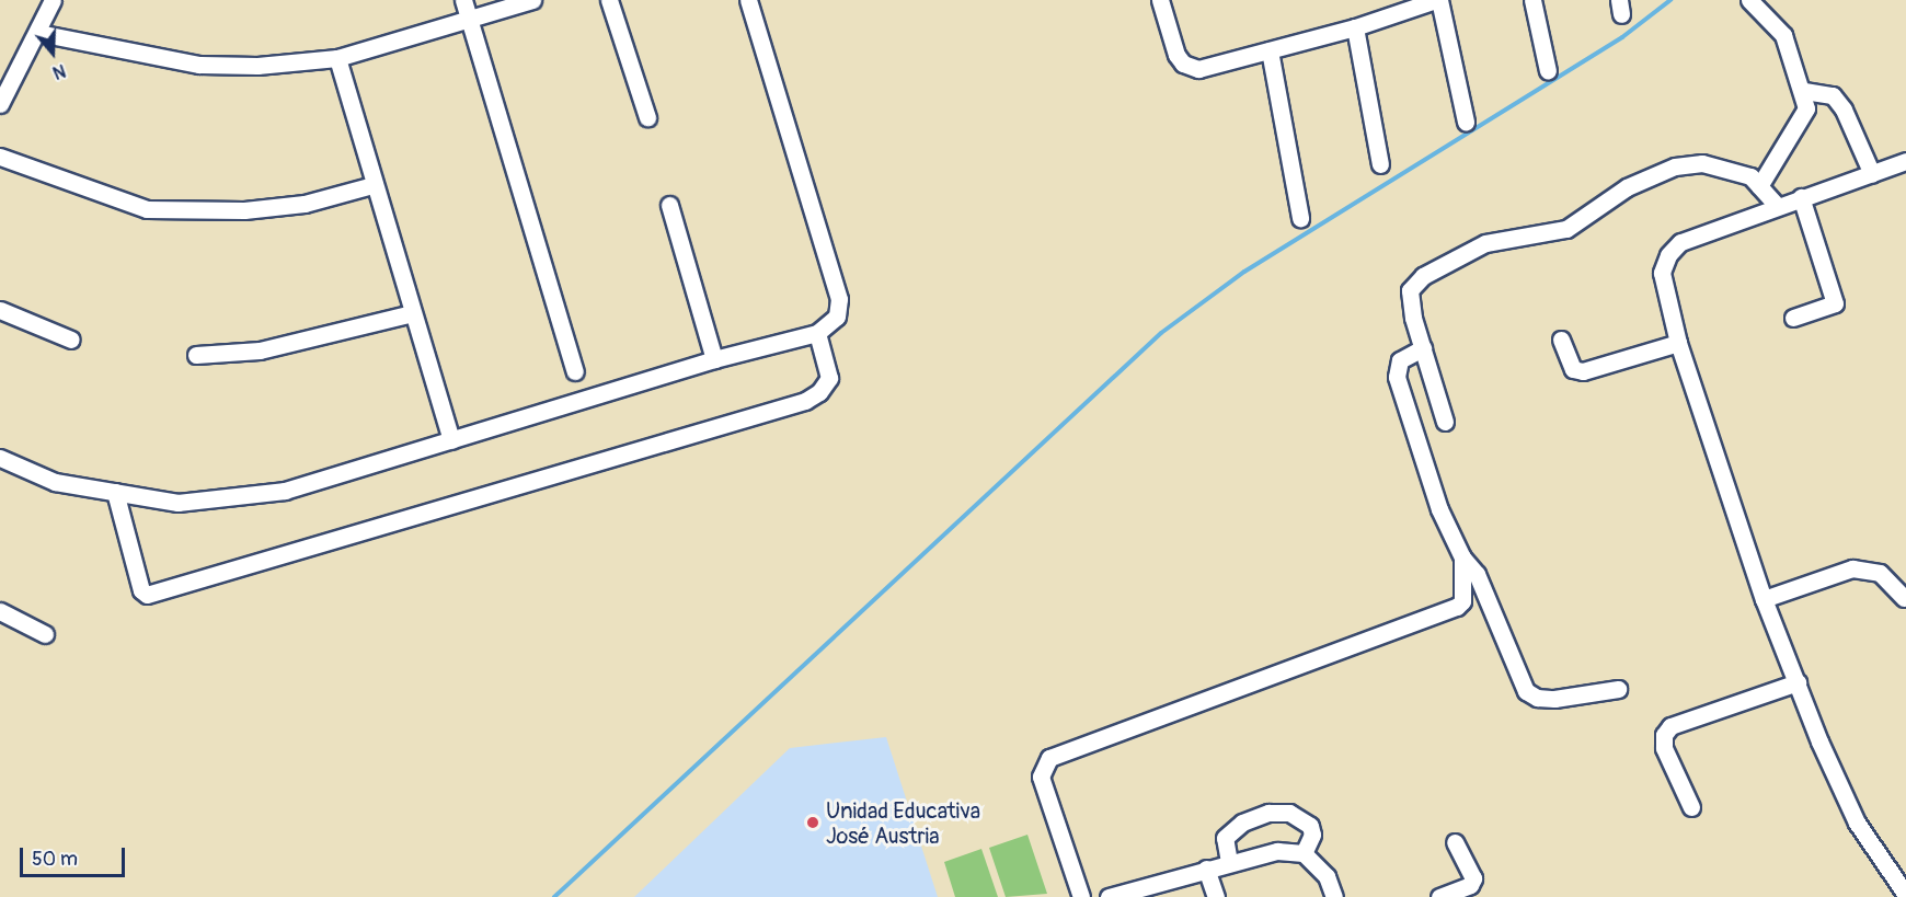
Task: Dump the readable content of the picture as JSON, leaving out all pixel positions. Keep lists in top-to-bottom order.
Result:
{
  "places": ["Unidad Educativa José Austria"],
  "scale_bar": "50 m",
  "north": "bottom"
}
